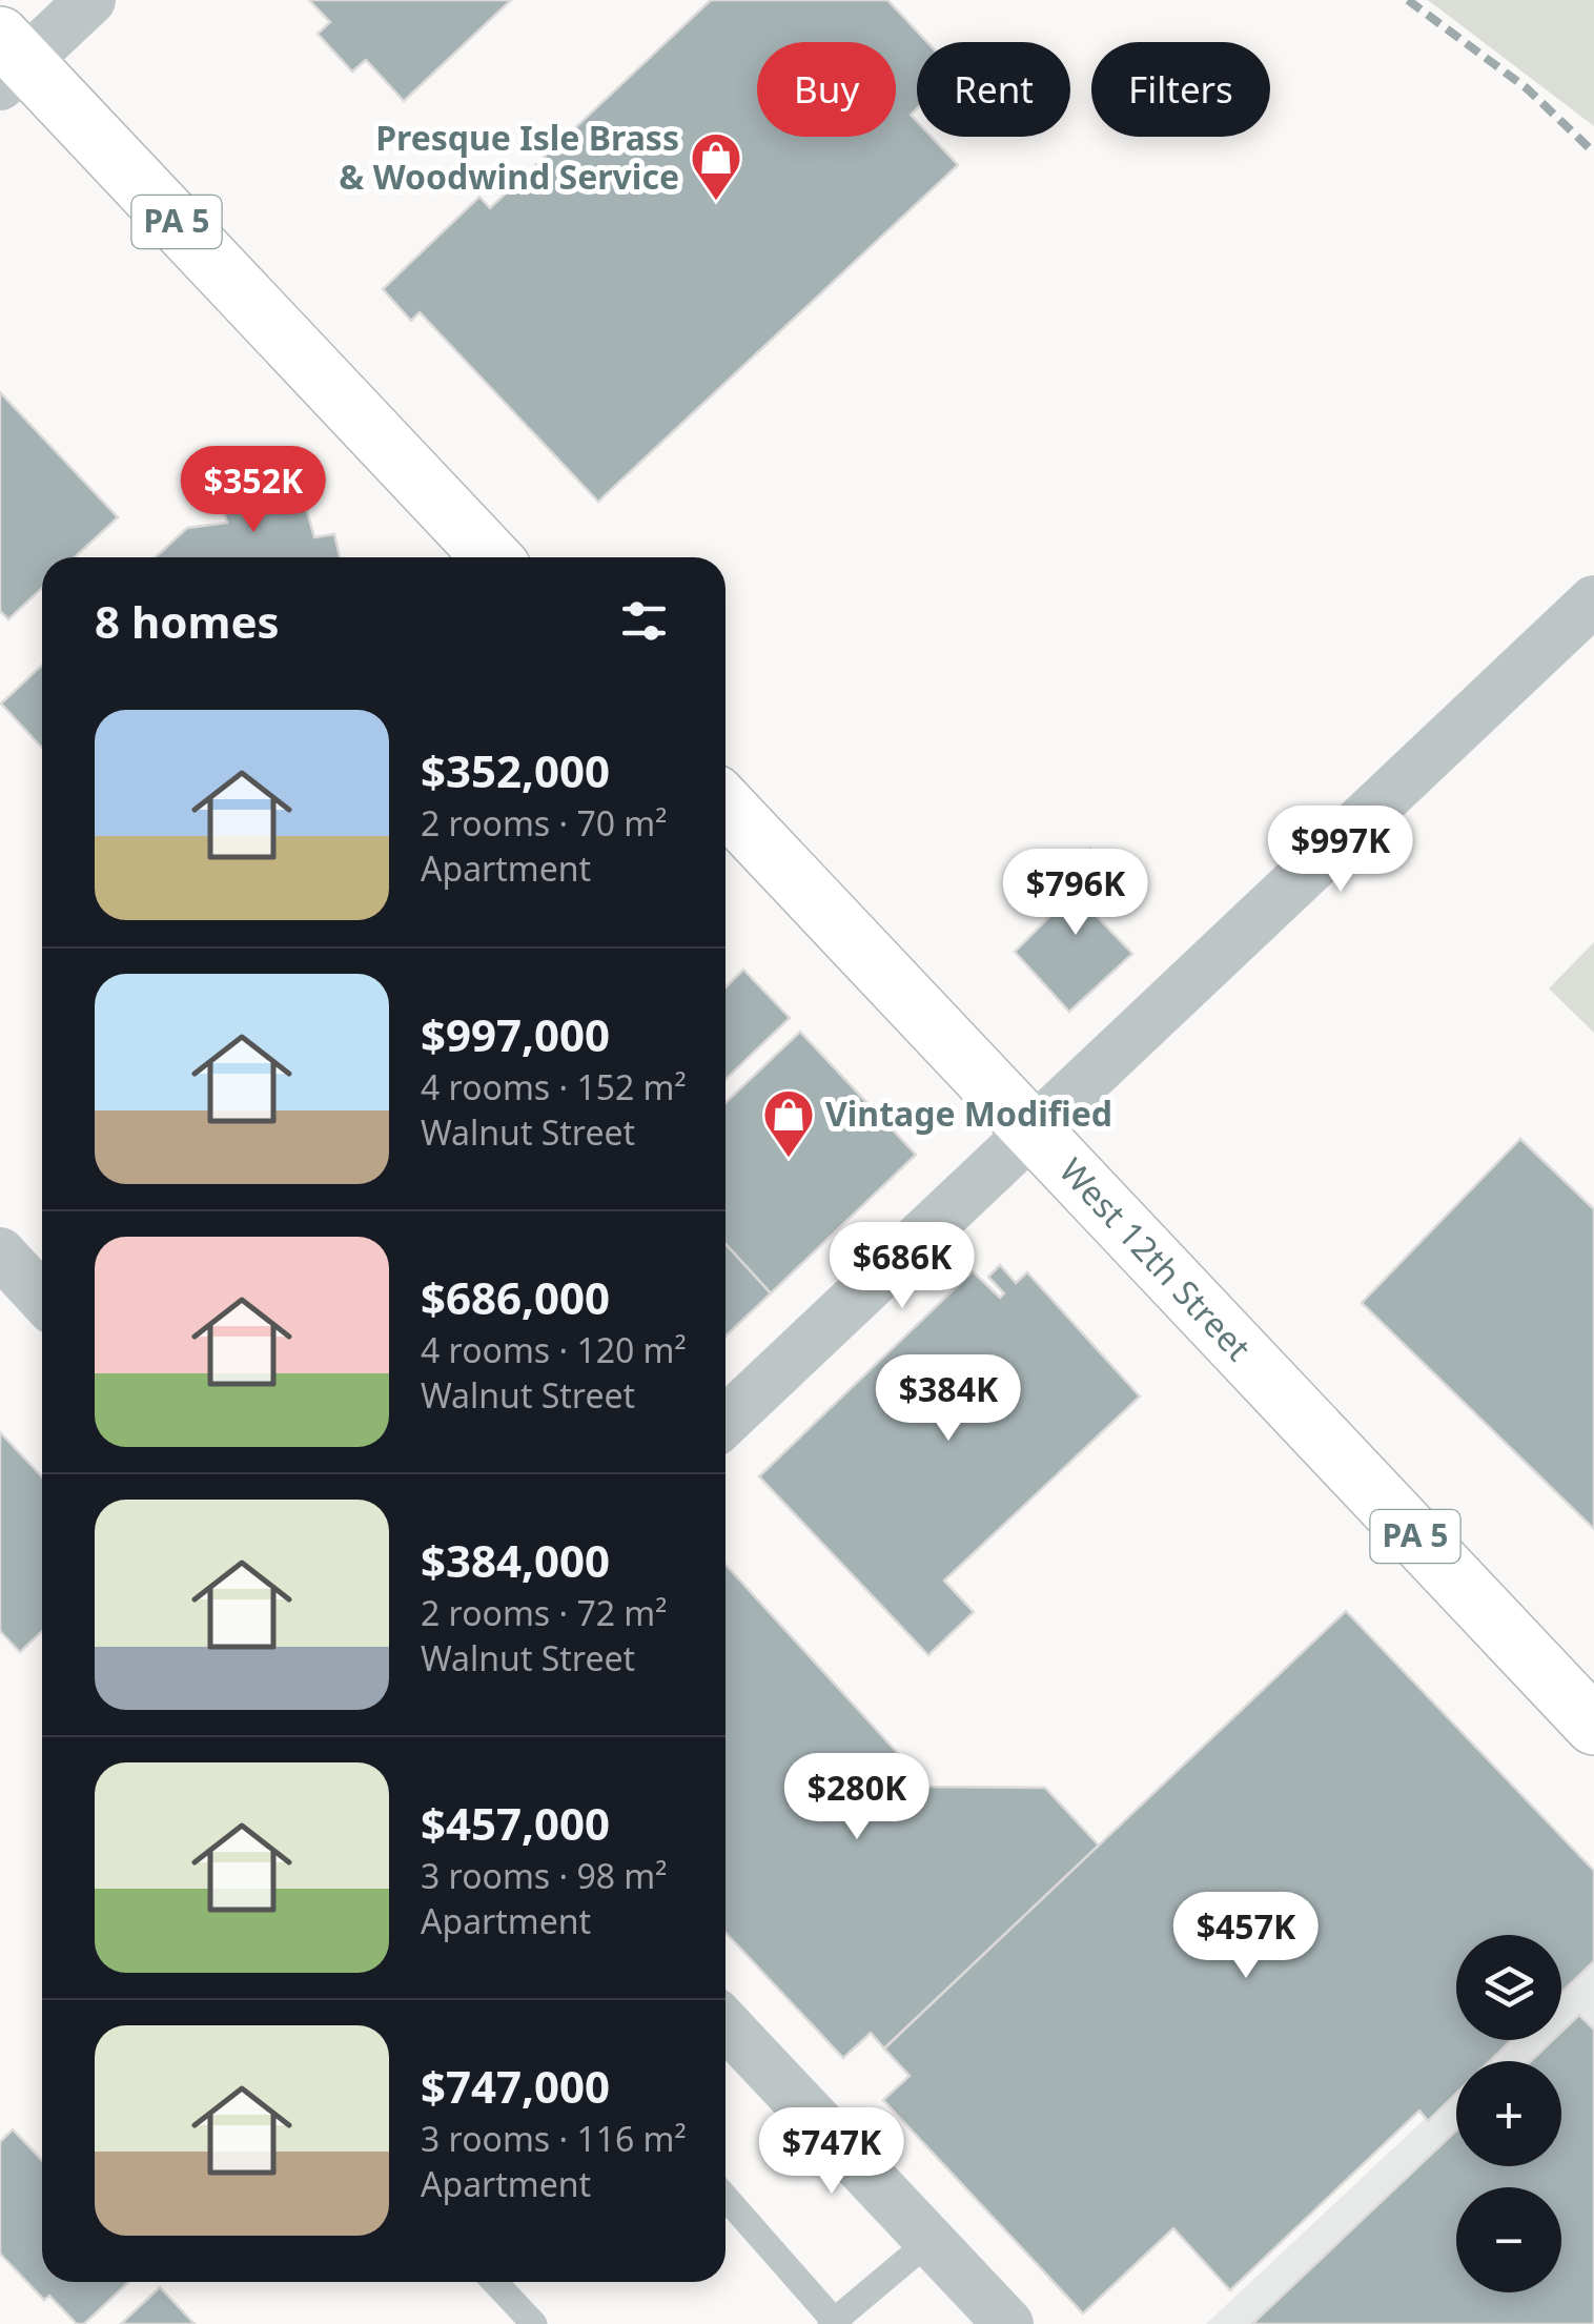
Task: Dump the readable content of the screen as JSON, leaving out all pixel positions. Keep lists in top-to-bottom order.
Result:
{
  "streets": {
    "main road": ["PA 5", "West 12th Street"]
  },
  "places": {
    "shop": ["Presque Isle Brass & Woodwind Service", "Vintage Modified"]
  },
  "page": {
    "chip": ["Buy", "Rent", "Filters"],
    "price": [
      "$352K",
      "$997K",
      "$796K",
      "$686K",
      "$384K",
      "$280K",
      "$457K",
      "$747K"
    ],
    "heading": "8 homes",
    "list": [
      {
        "name": "$352,000",
        "note": "2 rooms · 70 m² · Apartment"
      },
      {
        "name": "$997,000",
        "note": "4 rooms · 152 m² · Walnut Street"
      },
      {
        "name": "$686,000",
        "note": "4 rooms · 120 m² · Walnut Street"
      },
      {
        "name": "$384,000",
        "note": "2 rooms · 72 m² · Walnut Street"
      },
      {
        "name": "$457,000",
        "note": "3 rooms · 98 m² · Apartment"
      },
      {
        "name": "$747,000",
        "note": "3 rooms · 116 m² · Apartment"
      }
    ],
    "map_buttons": ["+", "−"]
  }
}
